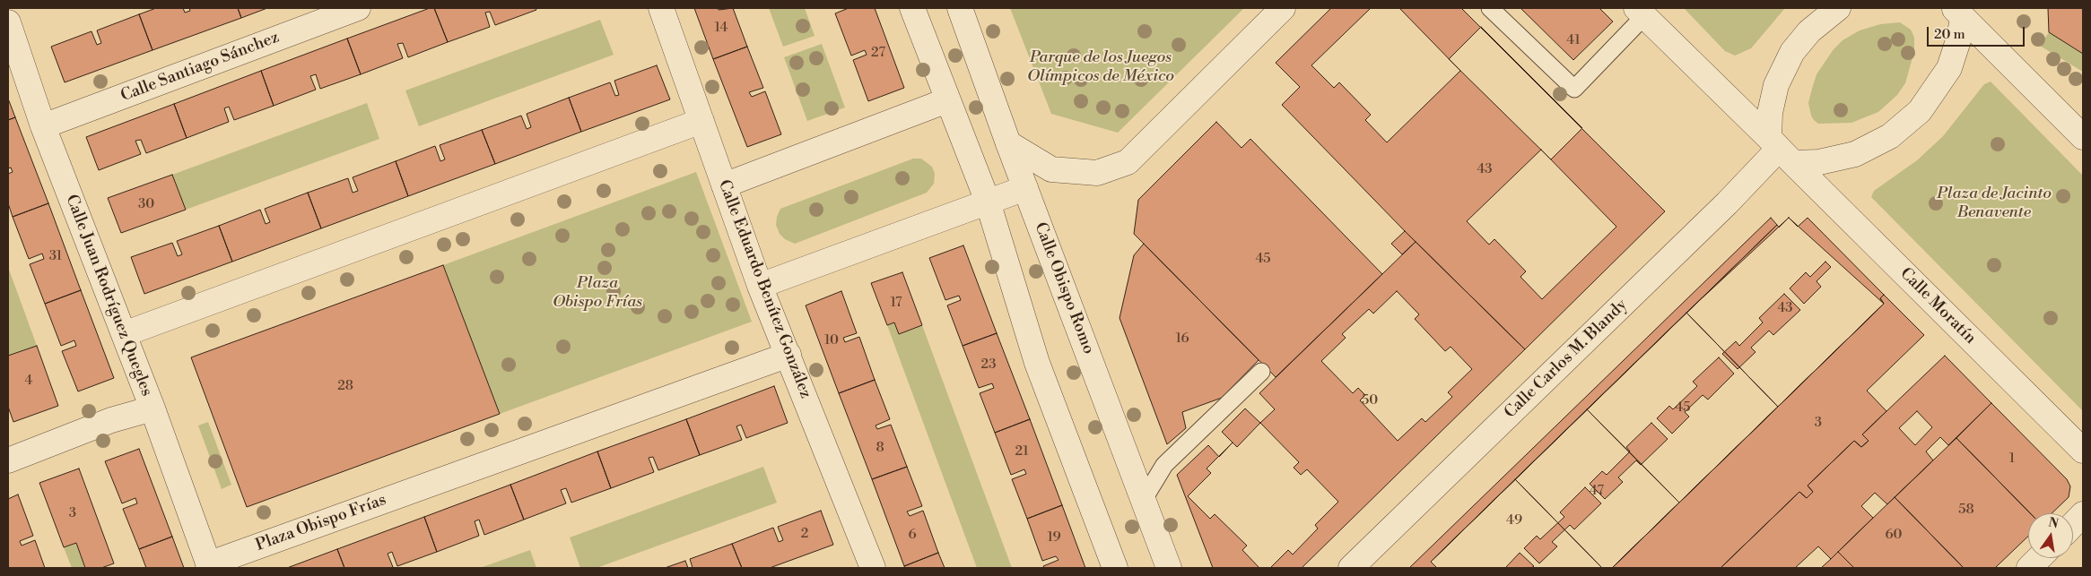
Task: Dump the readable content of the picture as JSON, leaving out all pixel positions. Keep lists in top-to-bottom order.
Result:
{
  "streets": {
    "street": [
      "Calle Santiago Sánchez",
      "Calle Obispo Romo",
      "Calle Eduardo Benítez González",
      "Calle Juan Rodríguez Quegles",
      "Calle Moratín",
      "Calle Carlos M. Blandy",
      "Plaza Obispo Frías"
    ]
  },
  "crossings": [
    ["Calle Santiago Sánchez", "Calle Juan Rodríguez Quegles"],
    ["Calle Eduardo Benítez González", "Plaza Obispo Frías"],
    ["Calle Juan Rodríguez Quegles", "Plaza Obispo Frías"],
    ["Calle Moratín", "Calle Carlos M. Blandy"]
  ],
  "parks": ["Parque de los Juegos Olímpicos de México", "Plaza de Jacinto Benavente", "Plaza Obispo Frías"],
  "house_numbers": [
    "14",
    "41",
    "27",
    "43",
    "30",
    "31",
    "45",
    "17",
    "43",
    "16",
    "10",
    "23",
    "4",
    "28",
    "50",
    "45",
    "3",
    "8",
    "21",
    "1",
    "47",
    "58",
    "3",
    "49",
    "2",
    "6",
    "60",
    "19"
  ],
  "scale_bar": "20 m",
  "north": "top"
}
